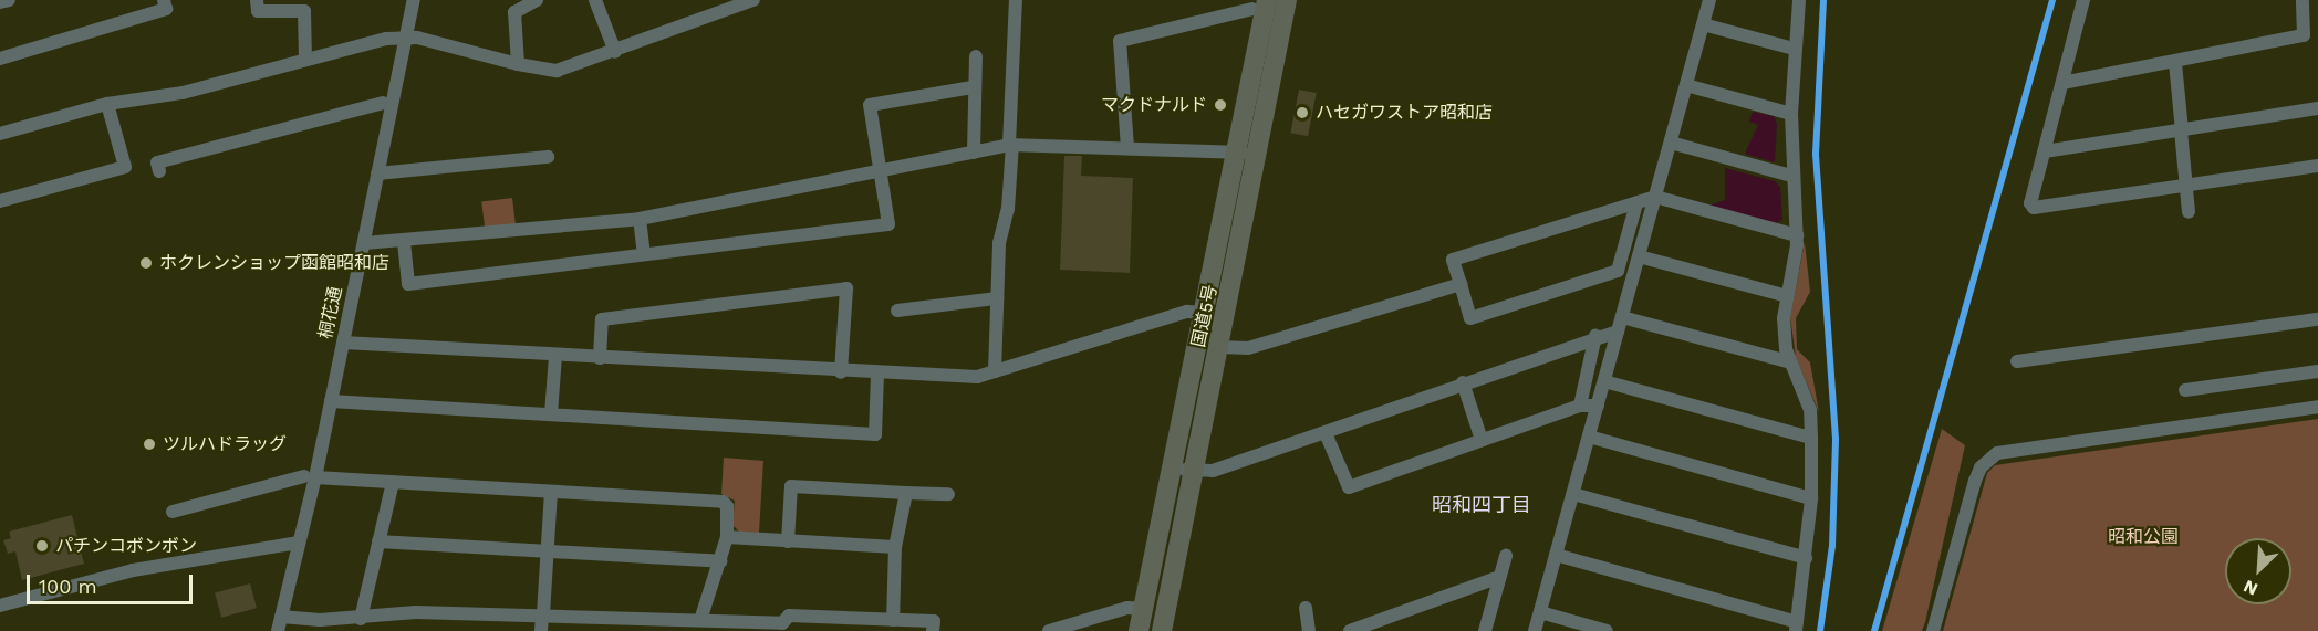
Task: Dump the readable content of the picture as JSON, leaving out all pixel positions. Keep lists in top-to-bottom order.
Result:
{
  "streets": {
    "highway": ["国道5号"],
    "street": ["桐花通"]
  },
  "districts": ["昭和四丁目"],
  "parks": ["昭和公園"],
  "places": [
    "マクドナルド",
    "ハセガワストア昭和店",
    "ホクレンショップ函館昭和店",
    "ツルハドラッグ",
    "パチンコボンボン"
  ],
  "scale_bar": "100 m",
  "north": "bottom left"
}
